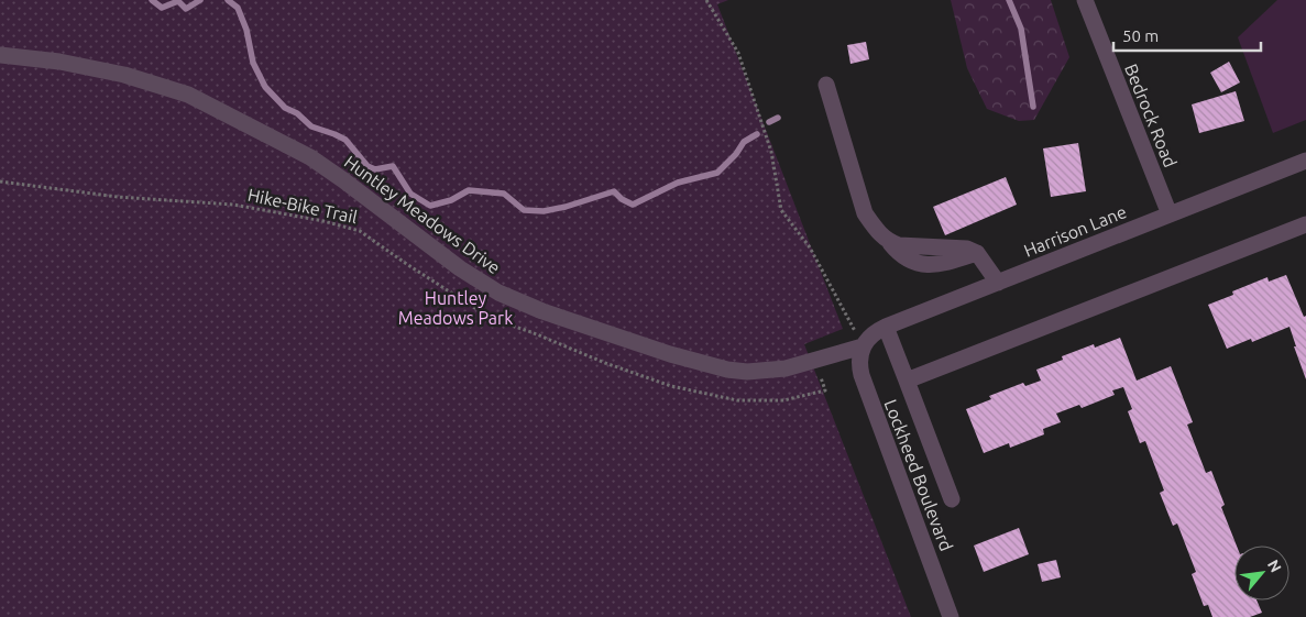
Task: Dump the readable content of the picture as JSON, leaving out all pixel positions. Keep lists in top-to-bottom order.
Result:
{
  "streets": {
    "street": [
      "Bedrock Road",
      "Huntley Meadows Drive",
      "Harrison Lane",
      "Lockheed Boulevard"
    ],
    "path": ["Hike-Bike Trail"]
  },
  "crossings": [
    ["Bedrock Road", "Harrison Lane"],
    ["Hike-Bike Trail", "Huntley Meadows Drive"],
    ["Huntley Meadows Drive", "Harrison Lane"],
    ["Huntley Meadows Drive", "Lockheed Boulevard"],
    ["Harrison Lane", "Lockheed Boulevard"]
  ],
  "parks": ["Huntley Meadows Park"],
  "scale_bar": "50 m",
  "north": "top right"
}
